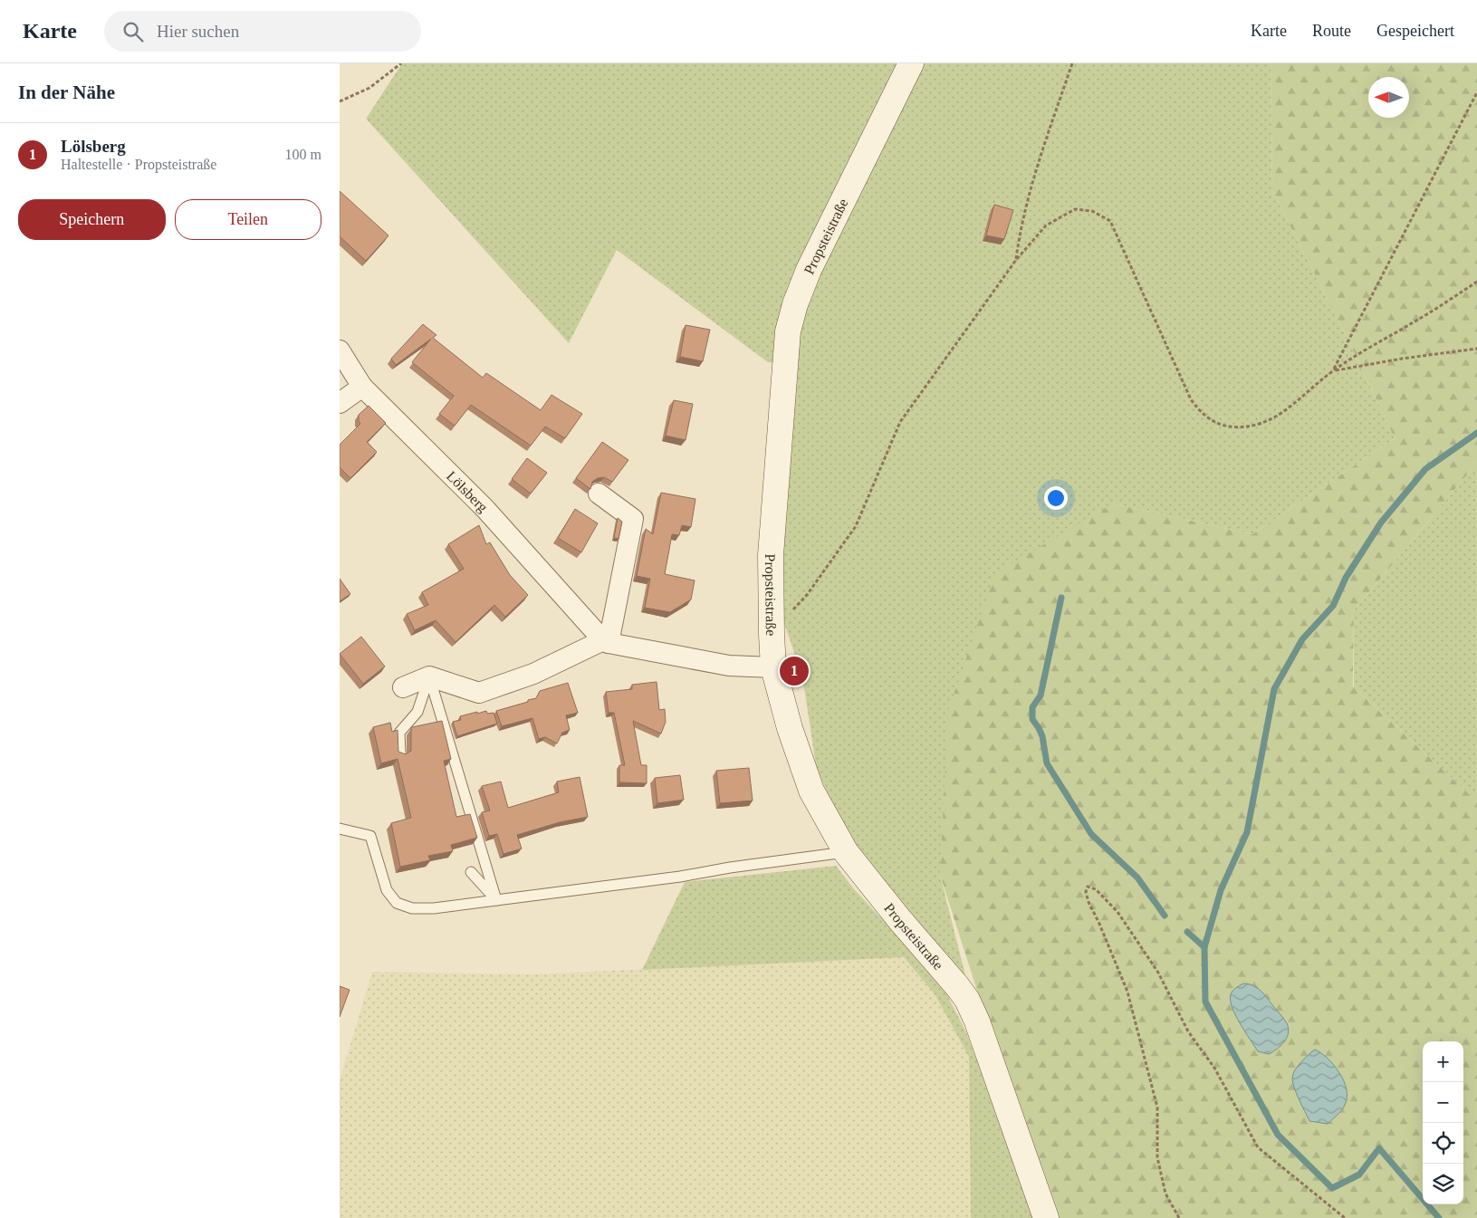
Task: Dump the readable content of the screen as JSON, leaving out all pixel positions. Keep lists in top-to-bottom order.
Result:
{
  "streets": {
    "street": ["Propsteistraße", "Lölsberg"]
  },
  "north": "left",
  "page": {
    "header": "Karte",
    "search": "Hier suchen",
    "nav": ["Karte", "Route", "Gespeichert"],
    "heading": "In der Nähe",
    "list": [
      {
        "mark": "1",
        "name": "Lölsberg",
        "note": "Haltestelle · Propsteistraße",
        "value": "100 m"
      }
    ],
    "buttons": ["Speichern", "Teilen"],
    "pins": "1",
    "map_buttons": ["+", "−"]
  }
}
